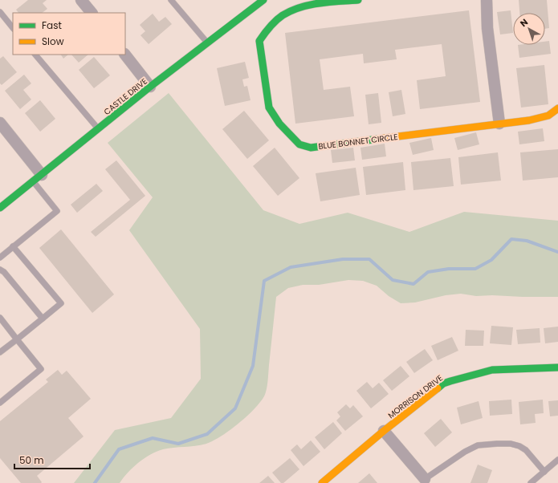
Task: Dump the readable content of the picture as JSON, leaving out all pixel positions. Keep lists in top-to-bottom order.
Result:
{
  "streets": {
    "street": ["CASTLE DRIVE", "BLUE BONNET CIRCLE", "MORRISON DRIVE"]
  },
  "legend": ["Fast", "Slow"],
  "scale_bar": "50 m",
  "north": "top left"
}
